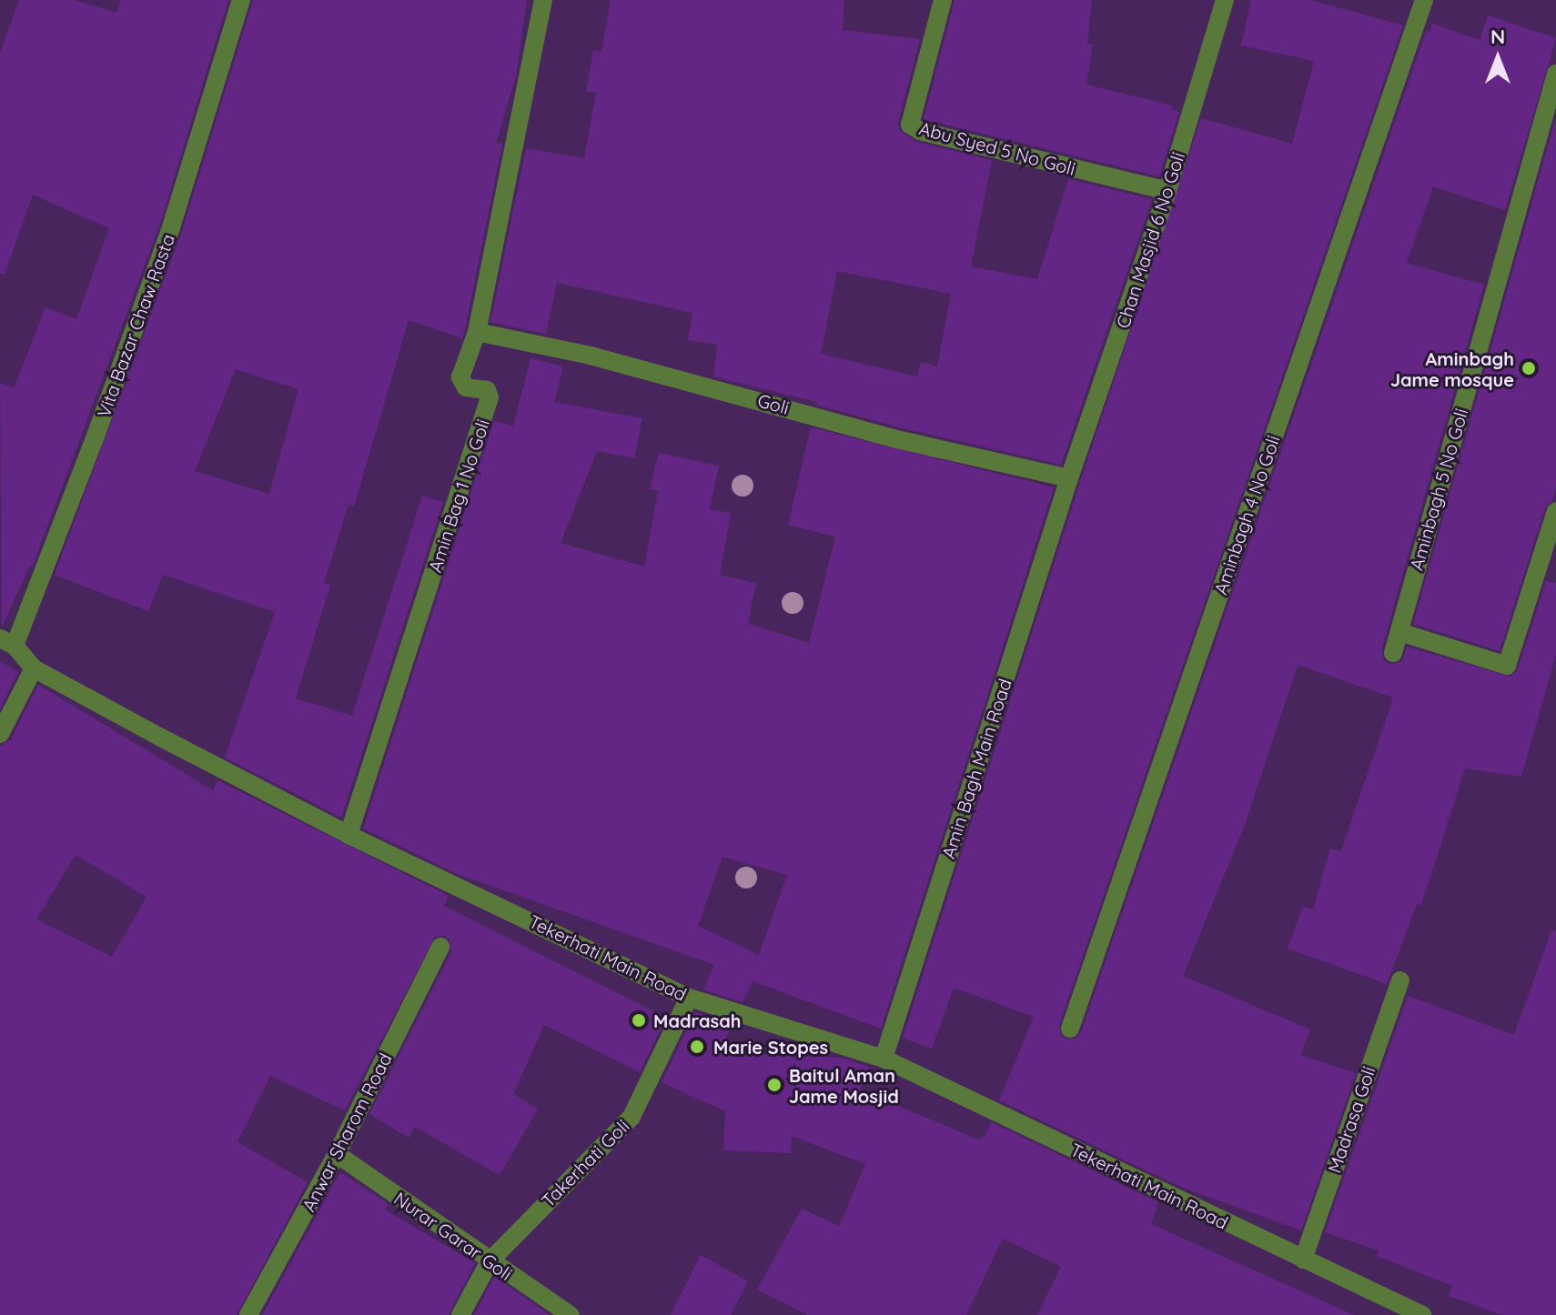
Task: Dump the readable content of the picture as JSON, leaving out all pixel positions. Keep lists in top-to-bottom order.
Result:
{
  "streets": {
    "street": [
      "Abu Syed 5 No Goli",
      "Chan Masjid 6 No Goli",
      "Vita Bazar Chaw Rasta",
      "Goli",
      "Aminbagh 5 No Goli",
      "Amin Bag 1 No Goli",
      "Aminbagh 4 No Goli",
      "Amin Bagh Main Road",
      "Tekerhati Main Road",
      "Madrasa Goli",
      "Anwar Sharom Road",
      "Takerhati Goli",
      "Nurar Garar Goli"
    ]
  },
  "crossings": [
    ["Abu Syed 5 No Goli", "Chan Masjid 6 No Goli"],
    ["Chan Masjid 6 No Goli", "Goli"],
    ["Chan Masjid 6 No Goli", "Amin Bagh Main Road"],
    ["Vita Bazar Chaw Rasta", "Tekerhati Main Road"],
    ["Goli", "Amin Bag 1 No Goli"],
    ["Goli", "Amin Bagh Main Road"],
    ["Amin Bag 1 No Goli", "Tekerhati Main Road"],
    ["Amin Bagh Main Road", "Tekerhati Main Road"],
    ["Tekerhati Main Road", "Madrasa Goli"],
    ["Tekerhati Main Road", "Takerhati Goli"],
    ["Anwar Sharom Road", "Nurar Garar Goli"],
    ["Takerhati Goli", "Nurar Garar Goli"]
  ],
  "places": [
    "Aminbagh Jame mosque",
    "Madrasah",
    "Marie Stopes",
    "Baitul Aman Jame Mosjid"
  ],
  "north": "top"
}
